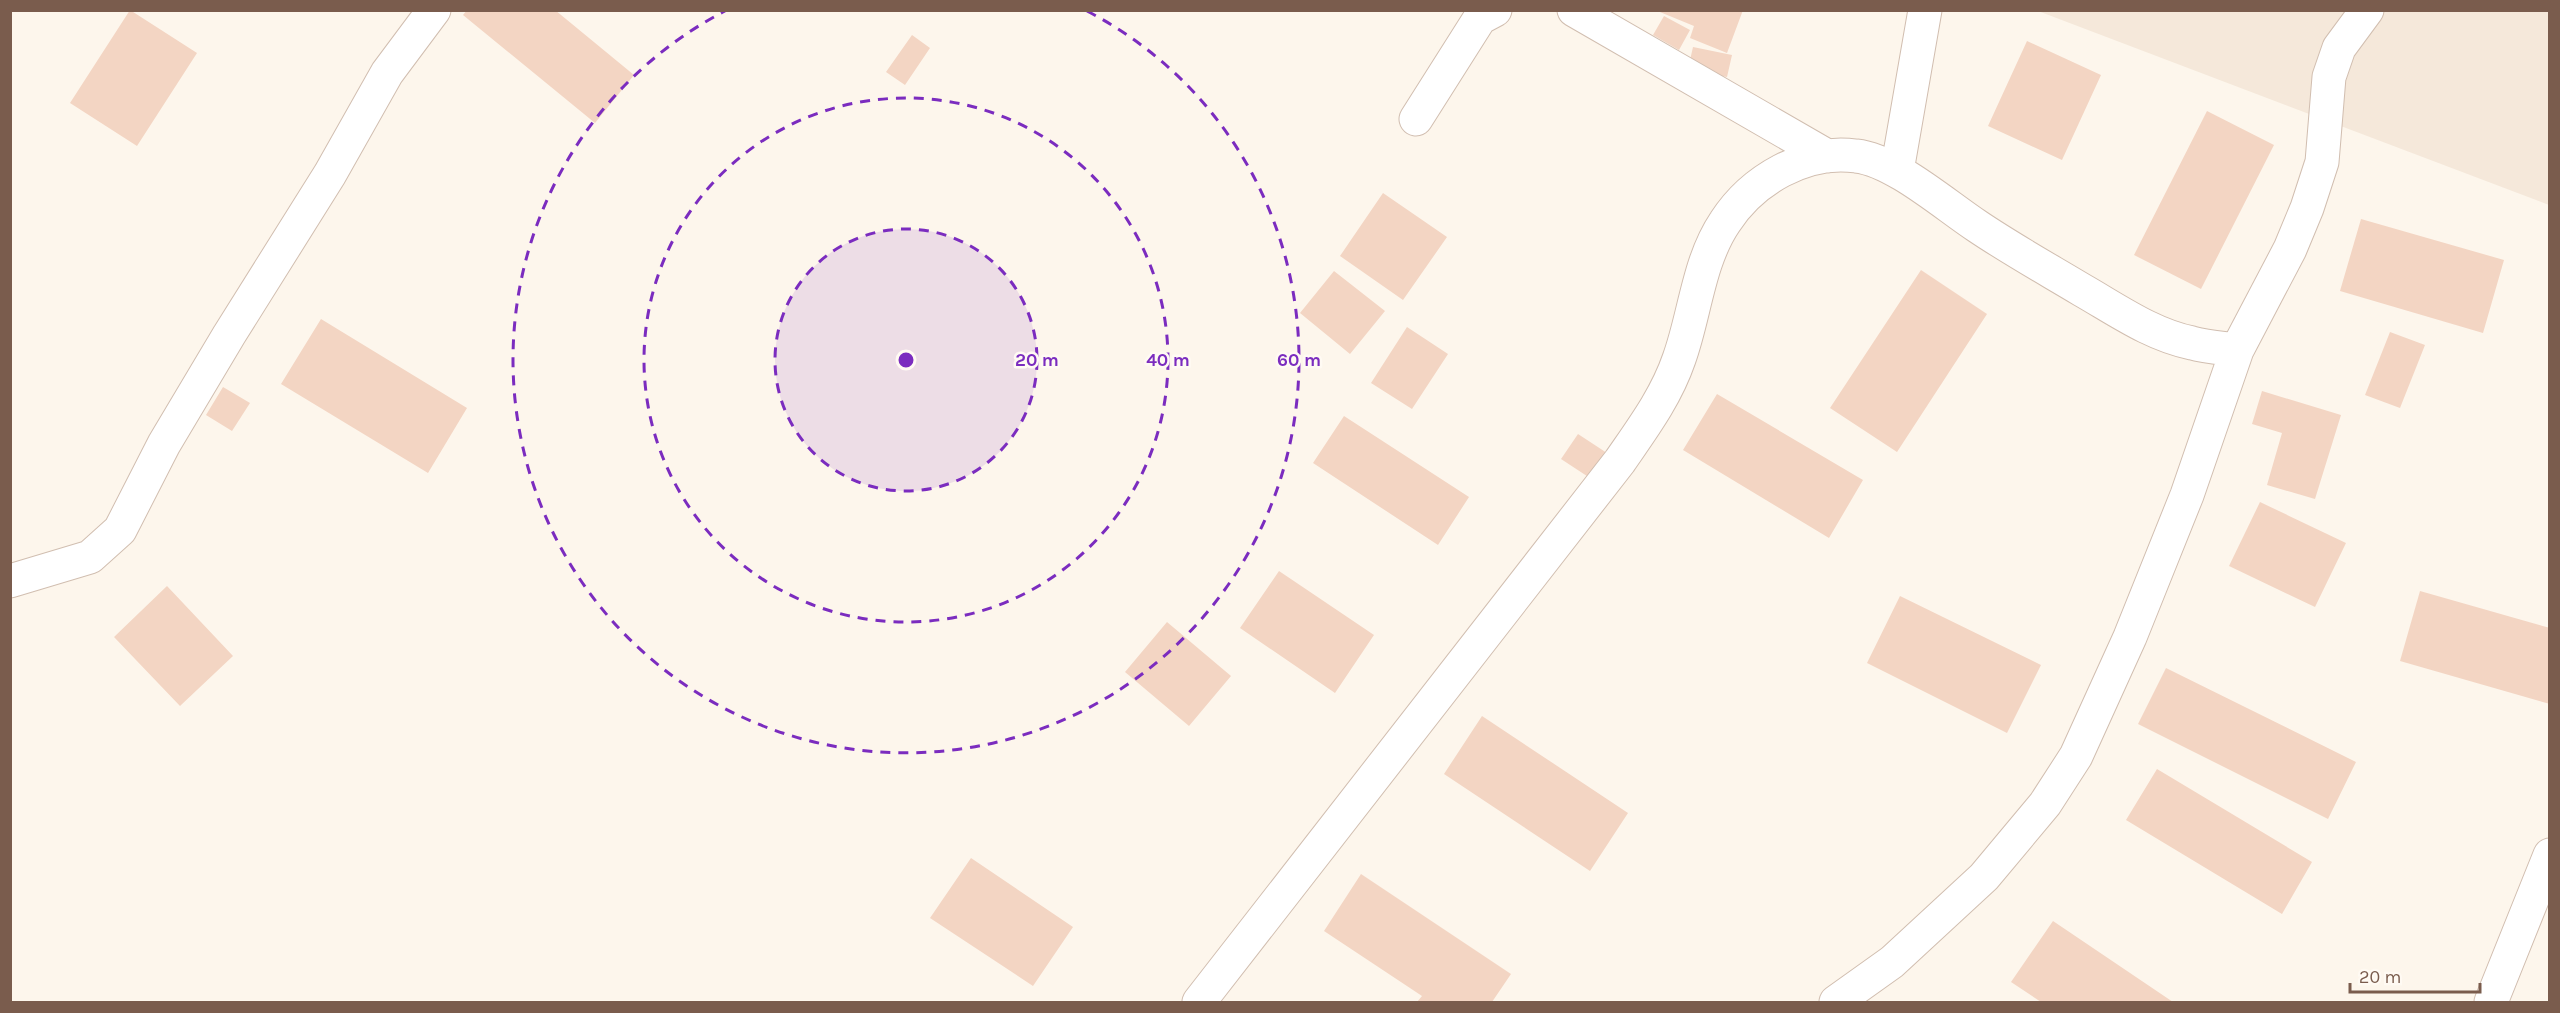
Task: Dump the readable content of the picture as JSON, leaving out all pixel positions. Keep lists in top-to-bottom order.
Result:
{
  "scale_bar": "20 m",
  "rings": ["20 m", "40 m", "60 m"]
}
